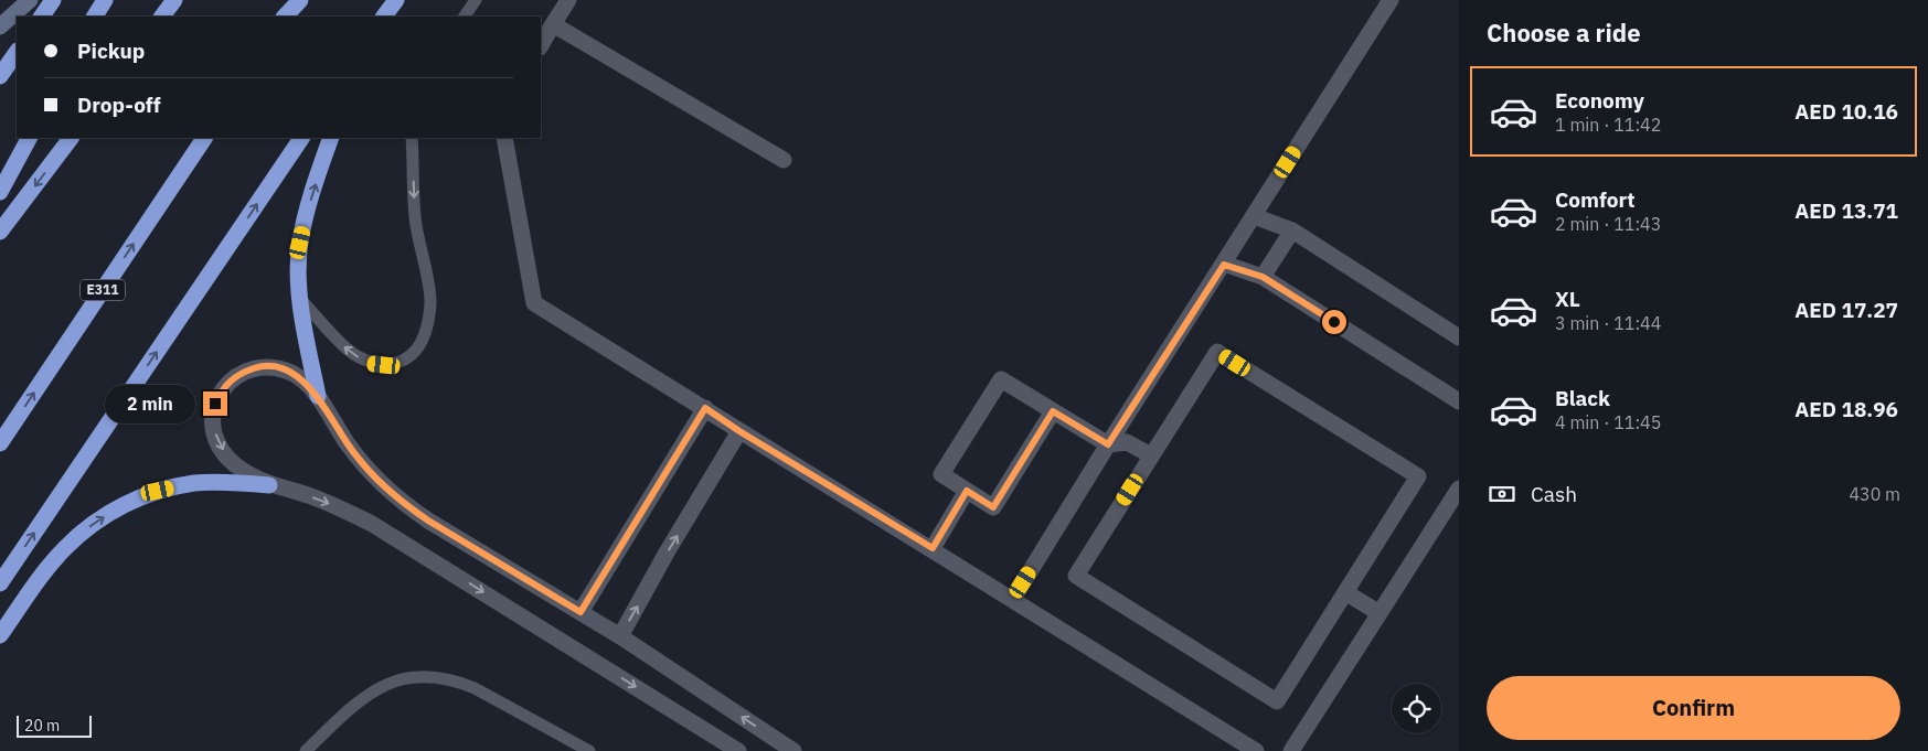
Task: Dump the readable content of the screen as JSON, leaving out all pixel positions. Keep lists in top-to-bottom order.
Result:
{
  "streets": {
    "highway": ["E311"]
  },
  "scale_bar": "20 m",
  "page": {
    "heading": "Choose a ride",
    "banner": ["Pickup", "Drop-off"],
    "list": [
      {
        "name": "Economy",
        "note": "1 min · 11:42",
        "value": "AED 10.16"
      },
      {
        "name": "Comfort",
        "note": "2 min · 11:43",
        "value": "AED 13.71"
      },
      {
        "name": "XL",
        "note": "3 min · 11:44",
        "value": "AED 17.27"
      },
      {
        "name": "Black",
        "note": "4 min · 11:45",
        "value": "AED 18.96"
      }
    ],
    "bubble": "2 min",
    "pay": ["Cash", "430 m"],
    "buttons": "Confirm",
    "scale": "20 m"
  }
}
